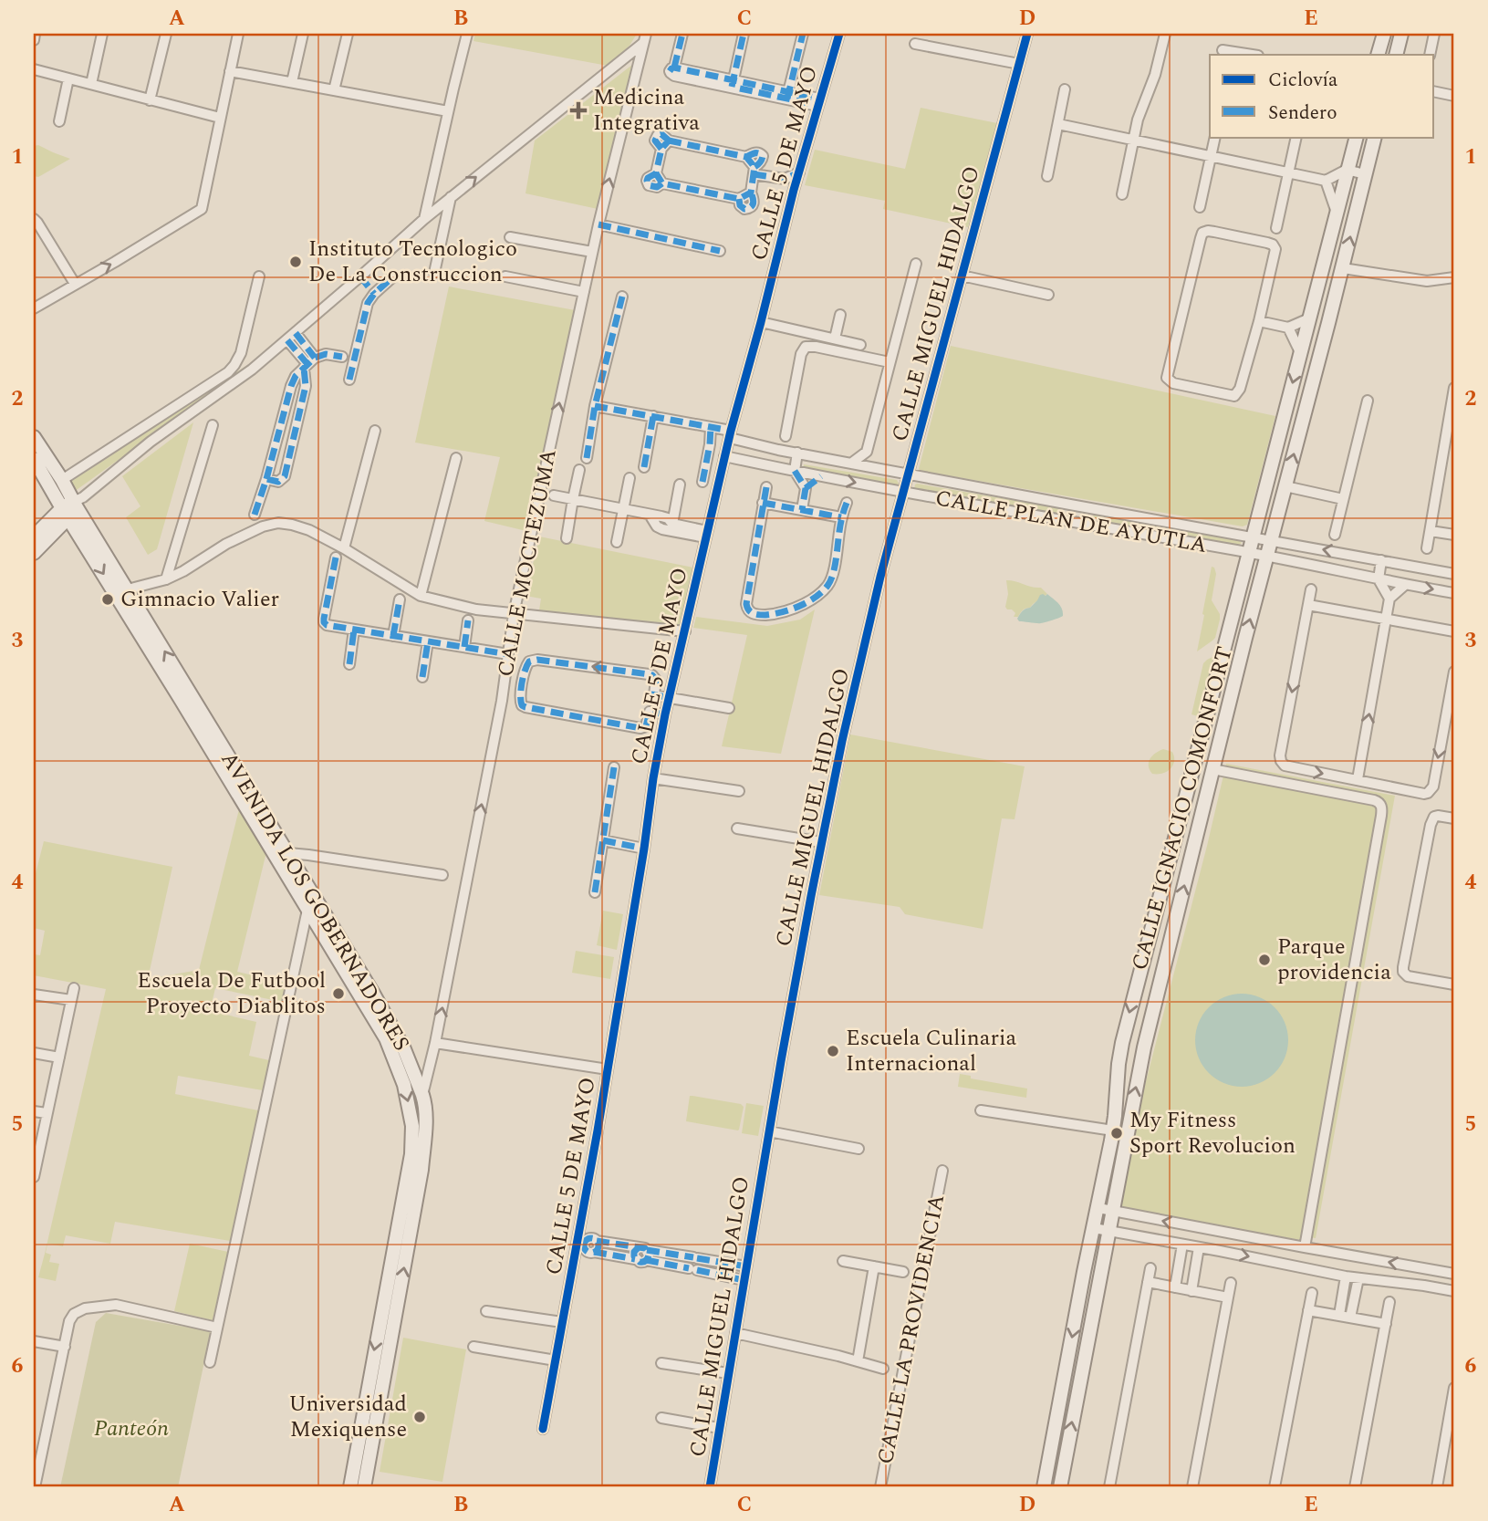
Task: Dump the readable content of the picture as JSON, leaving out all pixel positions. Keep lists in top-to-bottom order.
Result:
{
  "streets": {
    "main road": ["CALLE IGNACIO COMONFORT", "AVENIDA LOS GOBERNADORES"],
    "street": [
      "CALLE 5 DE MAYO",
      "CALLE MIGUEL HIDALGO",
      "CALLE PLAN DE AYUTLA",
      "CALLE MOCTEZUMA",
      "CALLE LA PROVIDENCIA"
    ]
  },
  "crossings": [
    ["CALLE 5 DE MAYO", "CALLE PLAN DE AYUTLA"],
    ["CALLE MIGUEL HIDALGO", "CALLE PLAN DE AYUTLA"],
    ["CALLE PLAN DE AYUTLA", "CALLE IGNACIO COMONFORT"],
    ["CALLE MOCTEZUMA", "AVENIDA LOS GOBERNADORES"]
  ],
  "parks": ["Panteón"],
  "places": {
    "health": ["Medicina Integrativa"],
    "other": [
      "Instituto Tecnologico De La Construccion",
      "Gimnacio Valier",
      "Parque providencia",
      "Escuela De Futbool Proyecto Diablitos",
      "Escuela Culinaria Internacional",
      "My Fitness Sport Revolucion",
      "Universidad Mexiquense"
    ]
  },
  "legend": ["Ciclovía", "Sendero"],
  "grid": {
    "columns": [
      "A",
      "B",
      "C",
      "D",
      "E"
    ],
    "rows": [
      "1",
      "2",
      "3",
      "4",
      "5",
      "6"
    ]
  }
}
